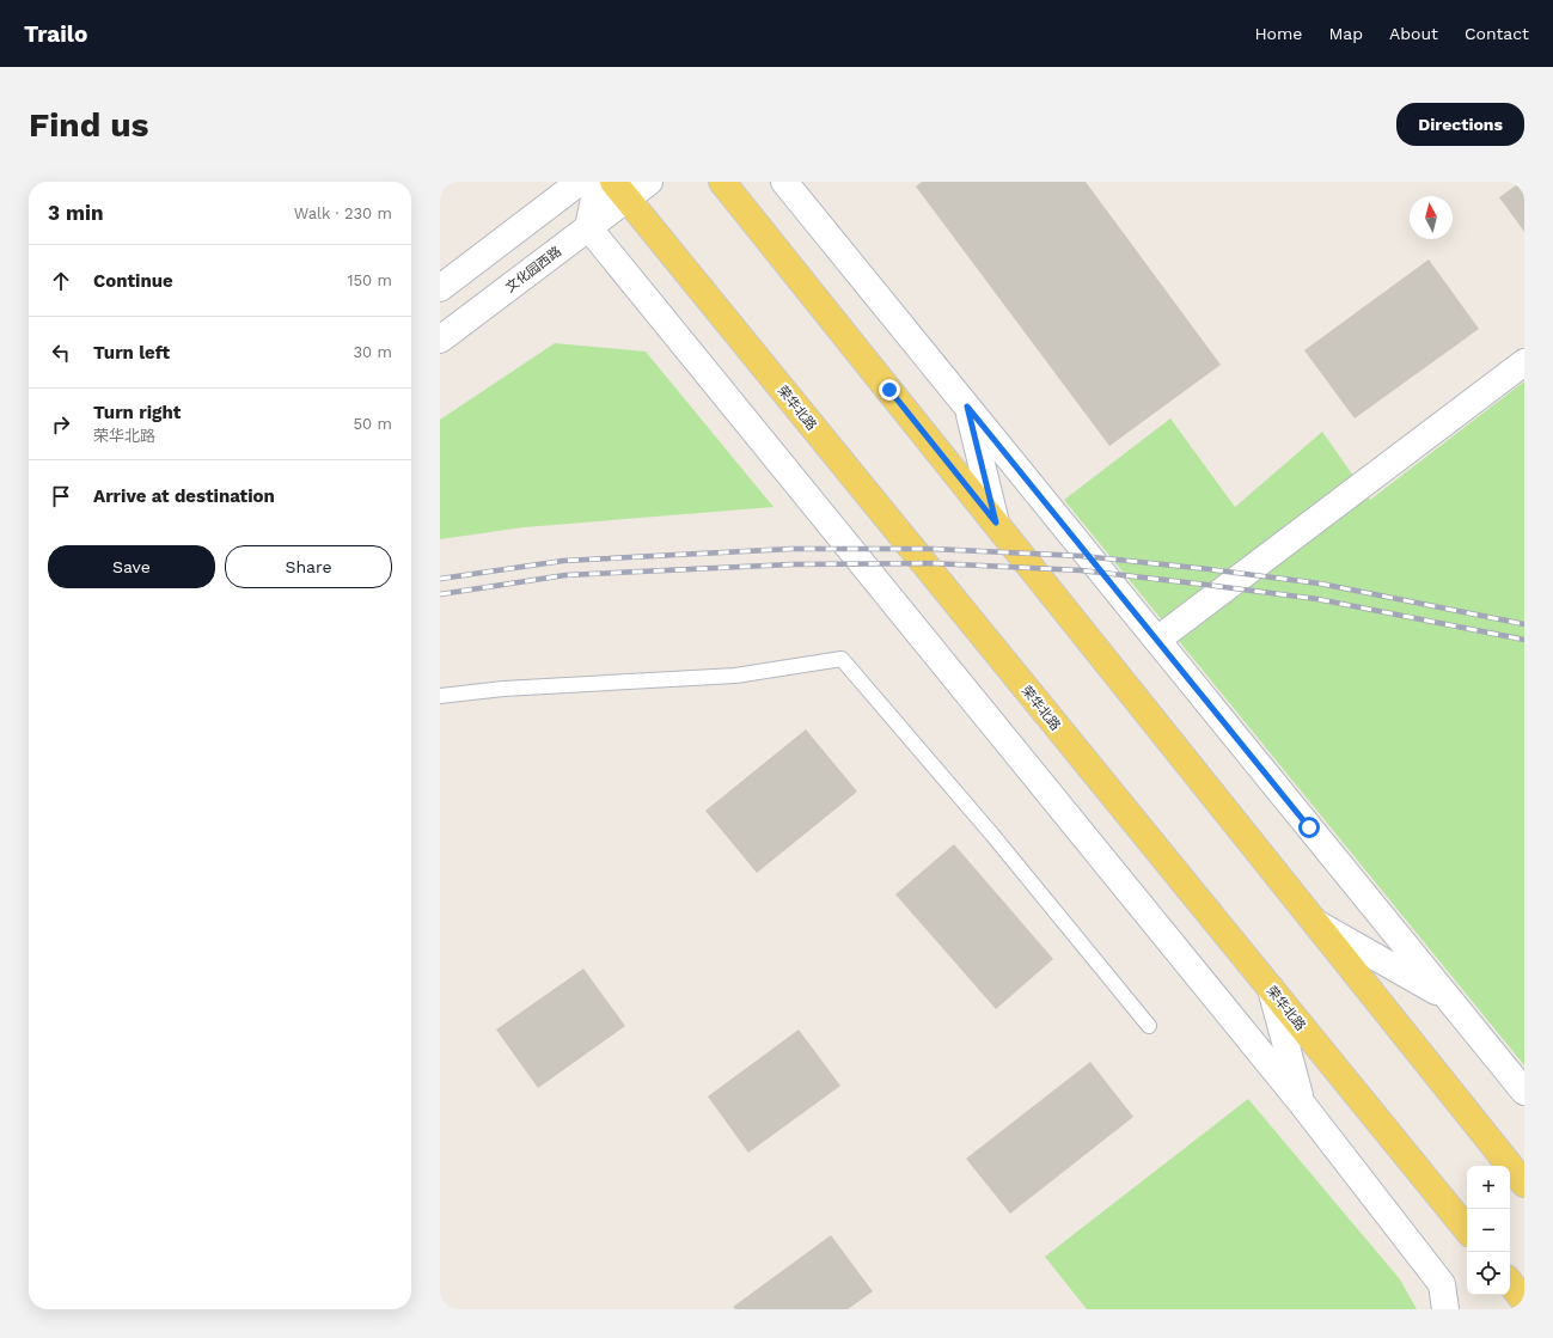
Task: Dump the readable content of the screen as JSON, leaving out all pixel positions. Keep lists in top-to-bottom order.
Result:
{
  "streets": {
    "main road": ["荣华北路"],
    "street": ["文化园西路"]
  },
  "crossings": [
    ["文化园西路", "荣华北路"]
  ],
  "north": "top",
  "page": {
    "header": "Trailo",
    "nav": [
      "Home",
      "Map",
      "About",
      "Contact"
    ],
    "buttons": [
      "Directions",
      ["Save", "Share"]
    ],
    "title": "Find us",
    "heading": ["3 min", "Walk · 230 m"],
    "list": [
      ["Continue", "150 m"],
      ["Turn left", "30 m"],
      ["Turn right", "荣华北路", "50 m"],
      "Arrive at destination"
    ],
    "map_buttons": ["+", "−"]
  }
}
